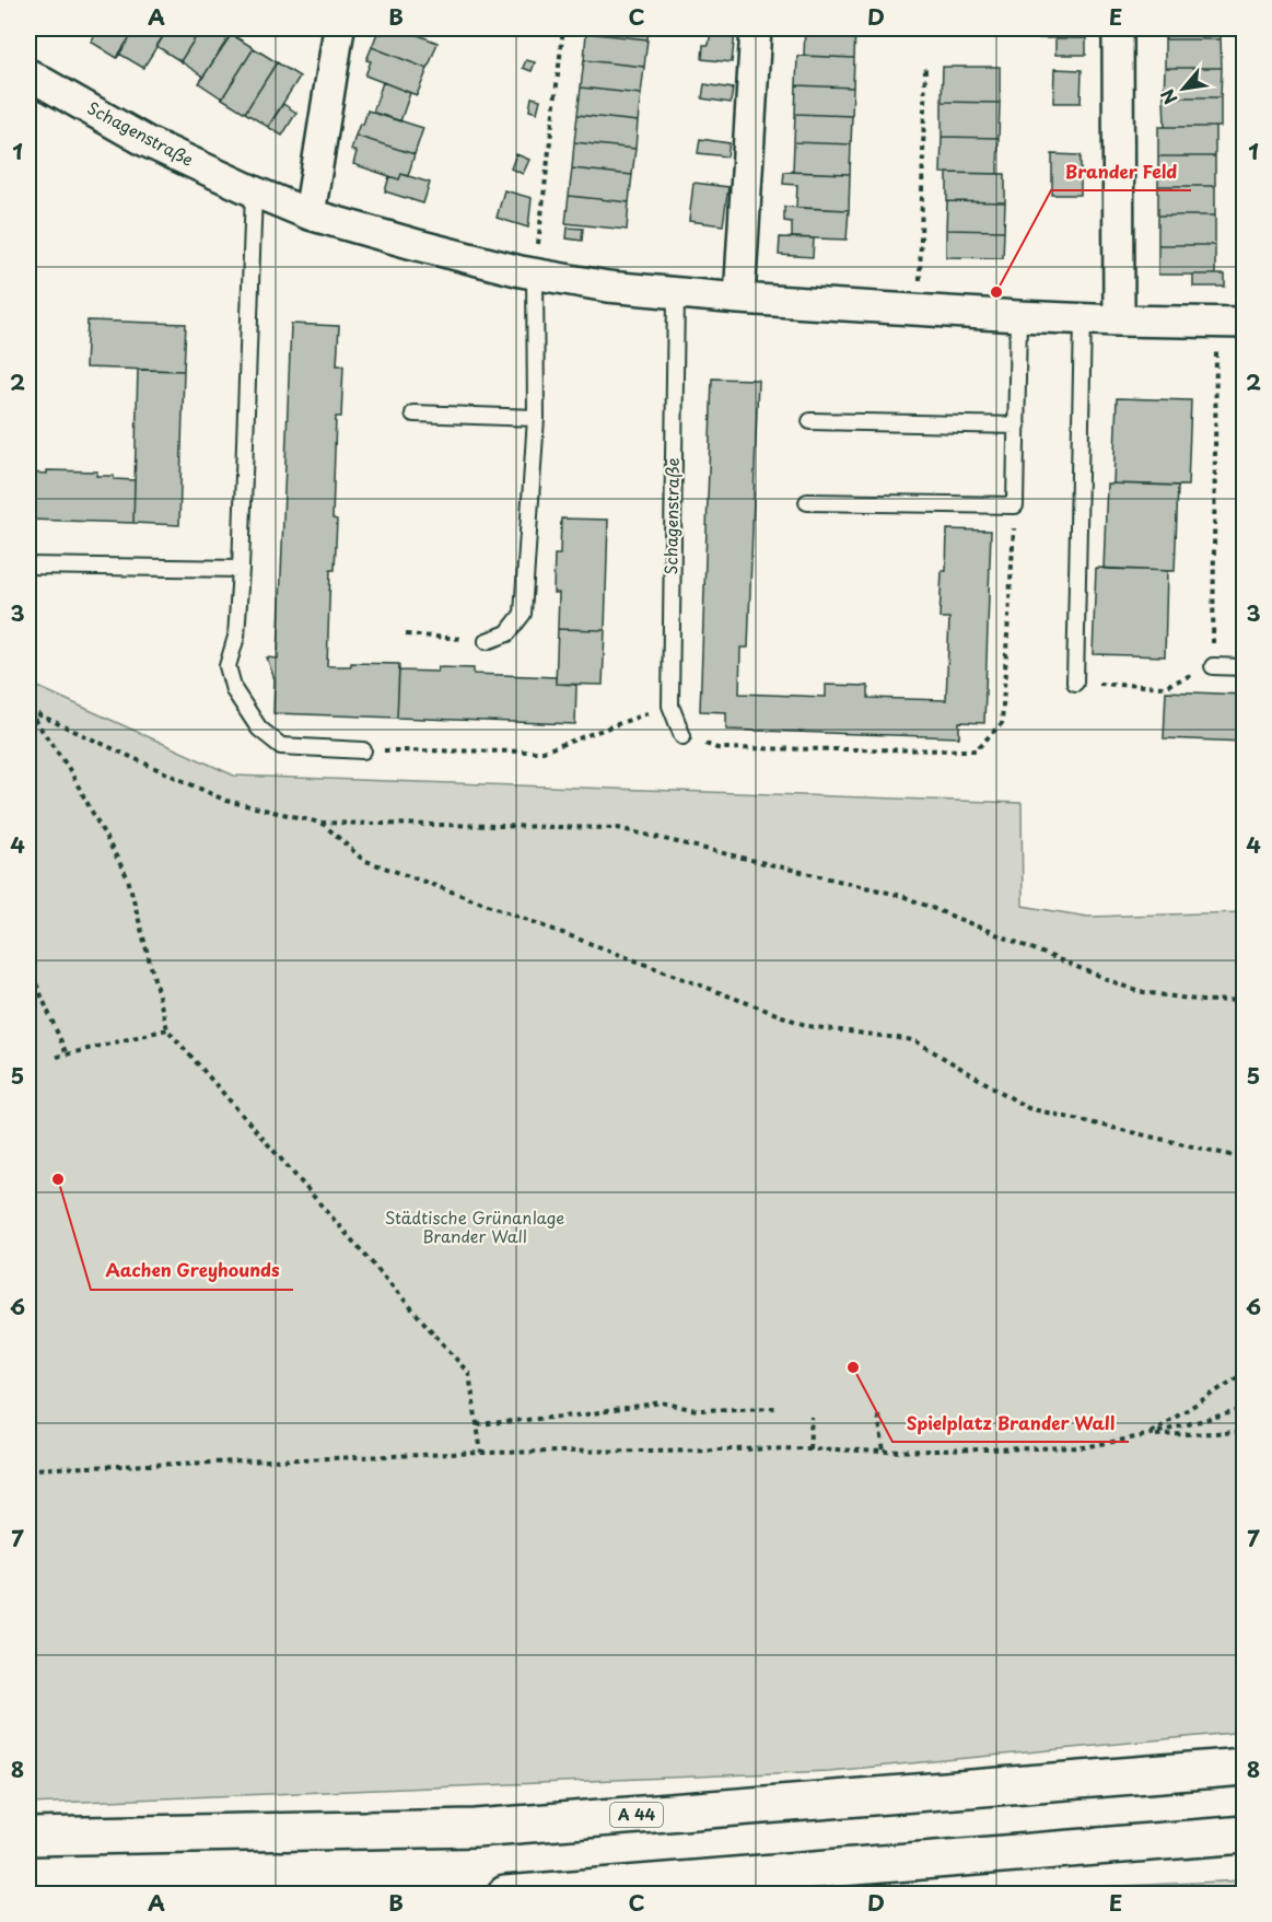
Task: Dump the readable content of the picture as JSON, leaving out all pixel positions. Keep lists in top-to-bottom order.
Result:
{
  "streets": {
    "highway": ["A 44"],
    "street": ["Schagenstraße"]
  },
  "parks": ["Städtische Grünanlage Brander Wall"],
  "places": ["Brander Feld", "Aachen Greyhounds", "Spielplatz Brander Wall"],
  "north": "bottom left",
  "grid": {
    "columns": [
      "A",
      "B",
      "C",
      "D",
      "E"
    ],
    "rows": [
      "1",
      "2",
      "3",
      "4",
      "5",
      "6",
      "7",
      "8"
    ]
  }
}
